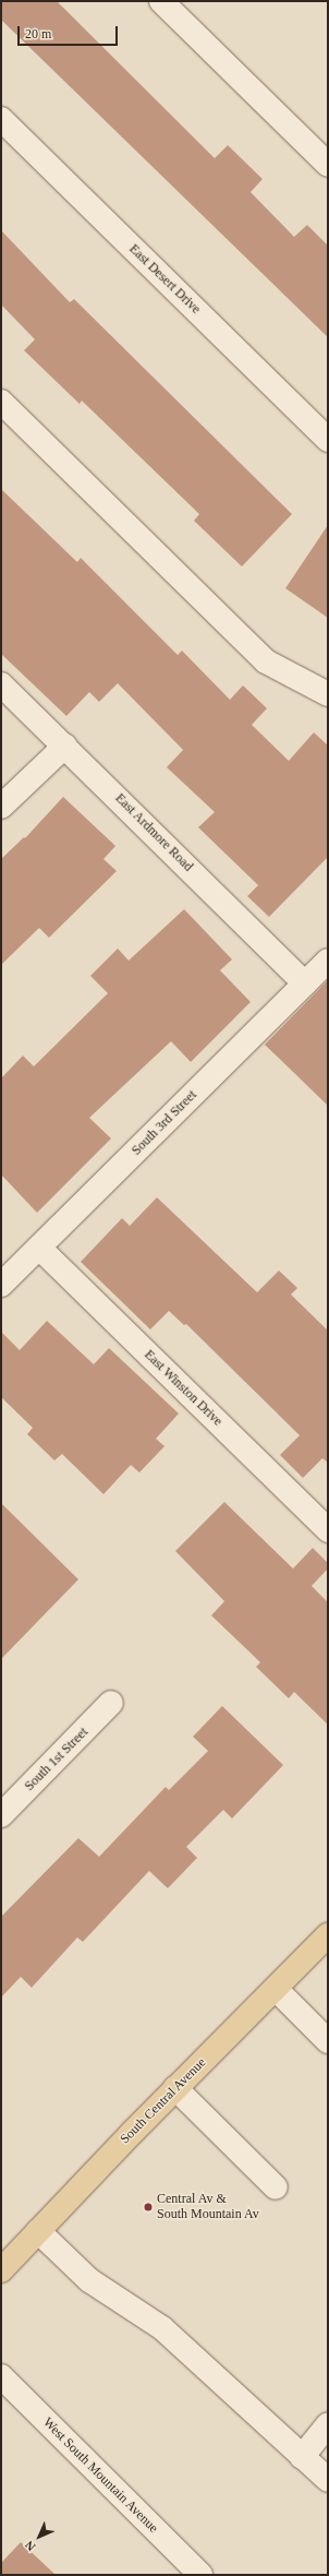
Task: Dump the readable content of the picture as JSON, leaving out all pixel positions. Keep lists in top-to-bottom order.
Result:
{
  "streets": {
    "main road": ["South Central Avenue"],
    "street": [
      "East Desert Drive",
      "East Ardmore Road",
      "South 3rd Street",
      "East Winston Drive",
      "South 1st Street",
      "West South Mountain Avenue"
    ]
  },
  "crossings": [
    ["East Ardmore Road", "South 3rd Street"],
    ["South 3rd Street", "East Winston Drive"]
  ],
  "places": ["Central Av & South Mountain Av"],
  "scale_bar": "20 m",
  "north": "bottom left"
}
